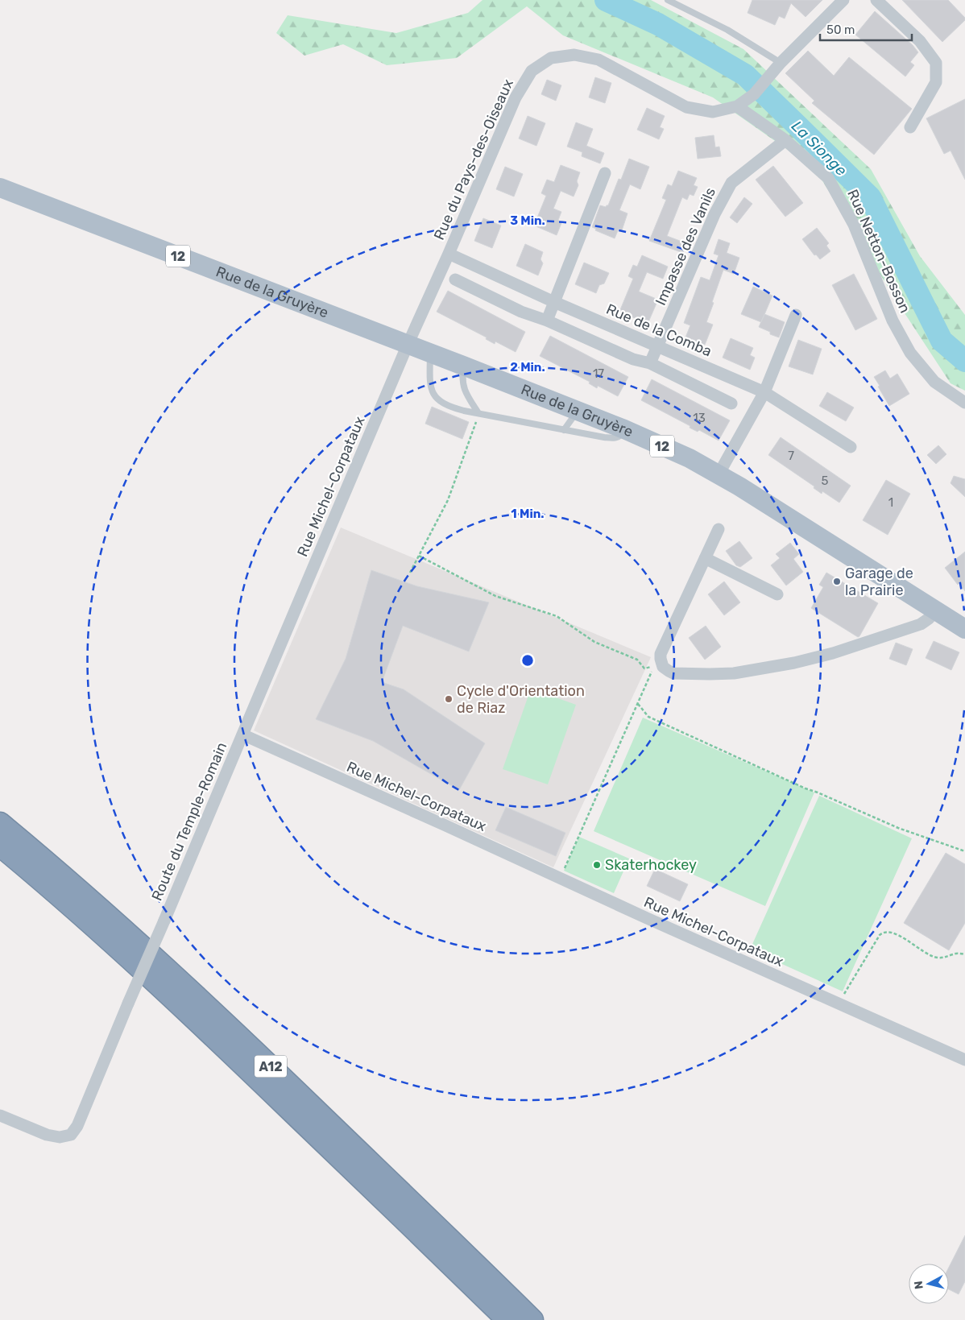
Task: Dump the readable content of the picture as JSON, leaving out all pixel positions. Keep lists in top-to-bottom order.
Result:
{
  "streets": {
    "highway": ["A12"],
    "main road": ["12", "Rue de la Gruyère"],
    "street": [
      "Rue du Pays-des-Oiseaux",
      "Impasse des Vanils",
      "Rue Netton-Bosson",
      "Rue de la Comba",
      "Rue Michel-Corpataux",
      "Route du Temple-Romain"
    ]
  },
  "crossings": [
    ["Rue du Pays-des-Oiseaux", "Rue Netton-Bosson"],
    ["Rue du Pays-des-Oiseaux", "Rue de la Gruyère"],
    ["Rue du Pays-des-Oiseaux", "Rue de la Comba"],
    ["Rue du Pays-des-Oiseaux", "Rue Michel-Corpataux"],
    ["Impasse des Vanils", "Rue Netton-Bosson"],
    ["Impasse des Vanils", "Rue de la Comba"],
    ["Rue de la Gruyère", "Rue Michel-Corpataux"],
    ["Rue Michel-Corpataux", "Route du Temple-Romain"]
  ],
  "water": ["La Sionge"],
  "places": ["Garage de la Prairie", "Cycle d'Orientation de Riaz", "Skaterhockey"],
  "house_numbers": [
    "17",
    "13",
    "7",
    "5",
    "1"
  ],
  "scale_bar": "50 m",
  "north": "left",
  "rings": ["3 Min.", "2 Min.", "1 Min."]
}
